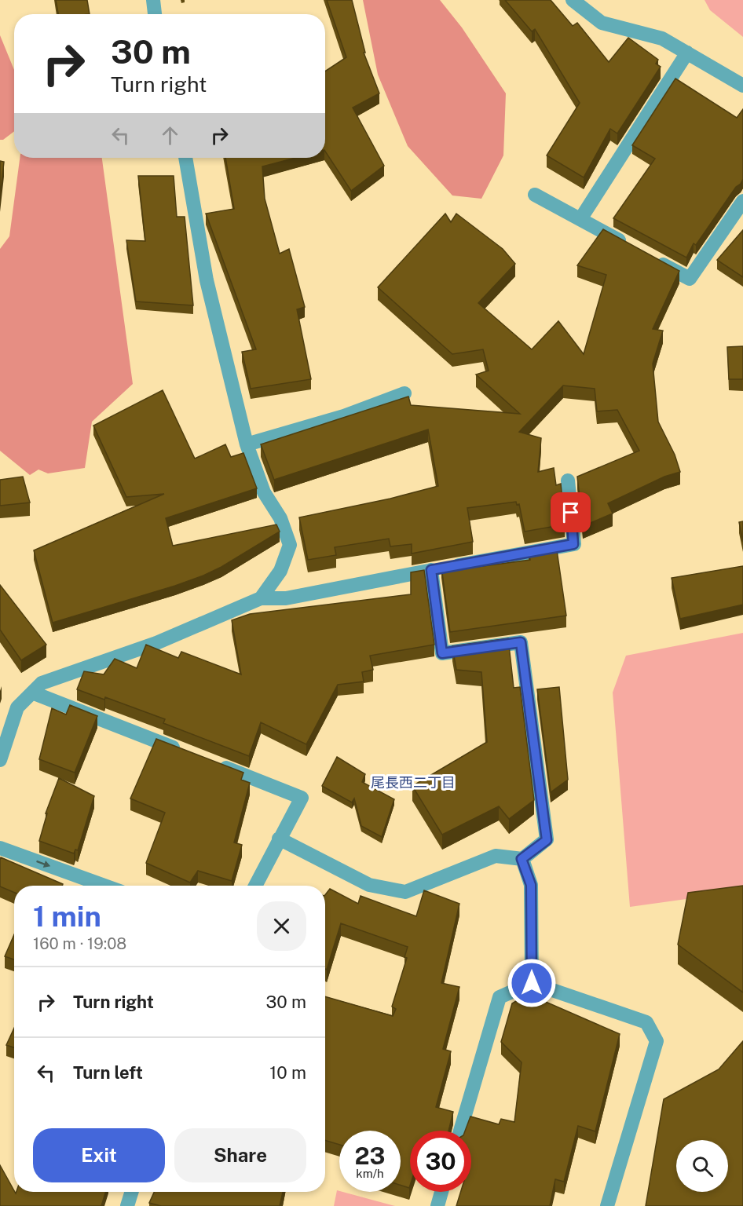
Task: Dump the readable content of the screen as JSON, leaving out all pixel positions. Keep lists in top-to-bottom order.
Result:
{
  "districts": ["尾長西二丁目"],
  "page": {
    "turn": ["30 m", "Turn right"],
    "heading": ["1 min", "160 m · 19:08"],
    "list": [
      {
        "name": "Turn right",
        "value": "30 m"
      },
      {
        "name": "Turn left",
        "value": "10 m"
      }
    ],
    "buttons": ["Exit", "Share"],
    "speed": "23 km/h",
    "limit": "30"
  }
}
